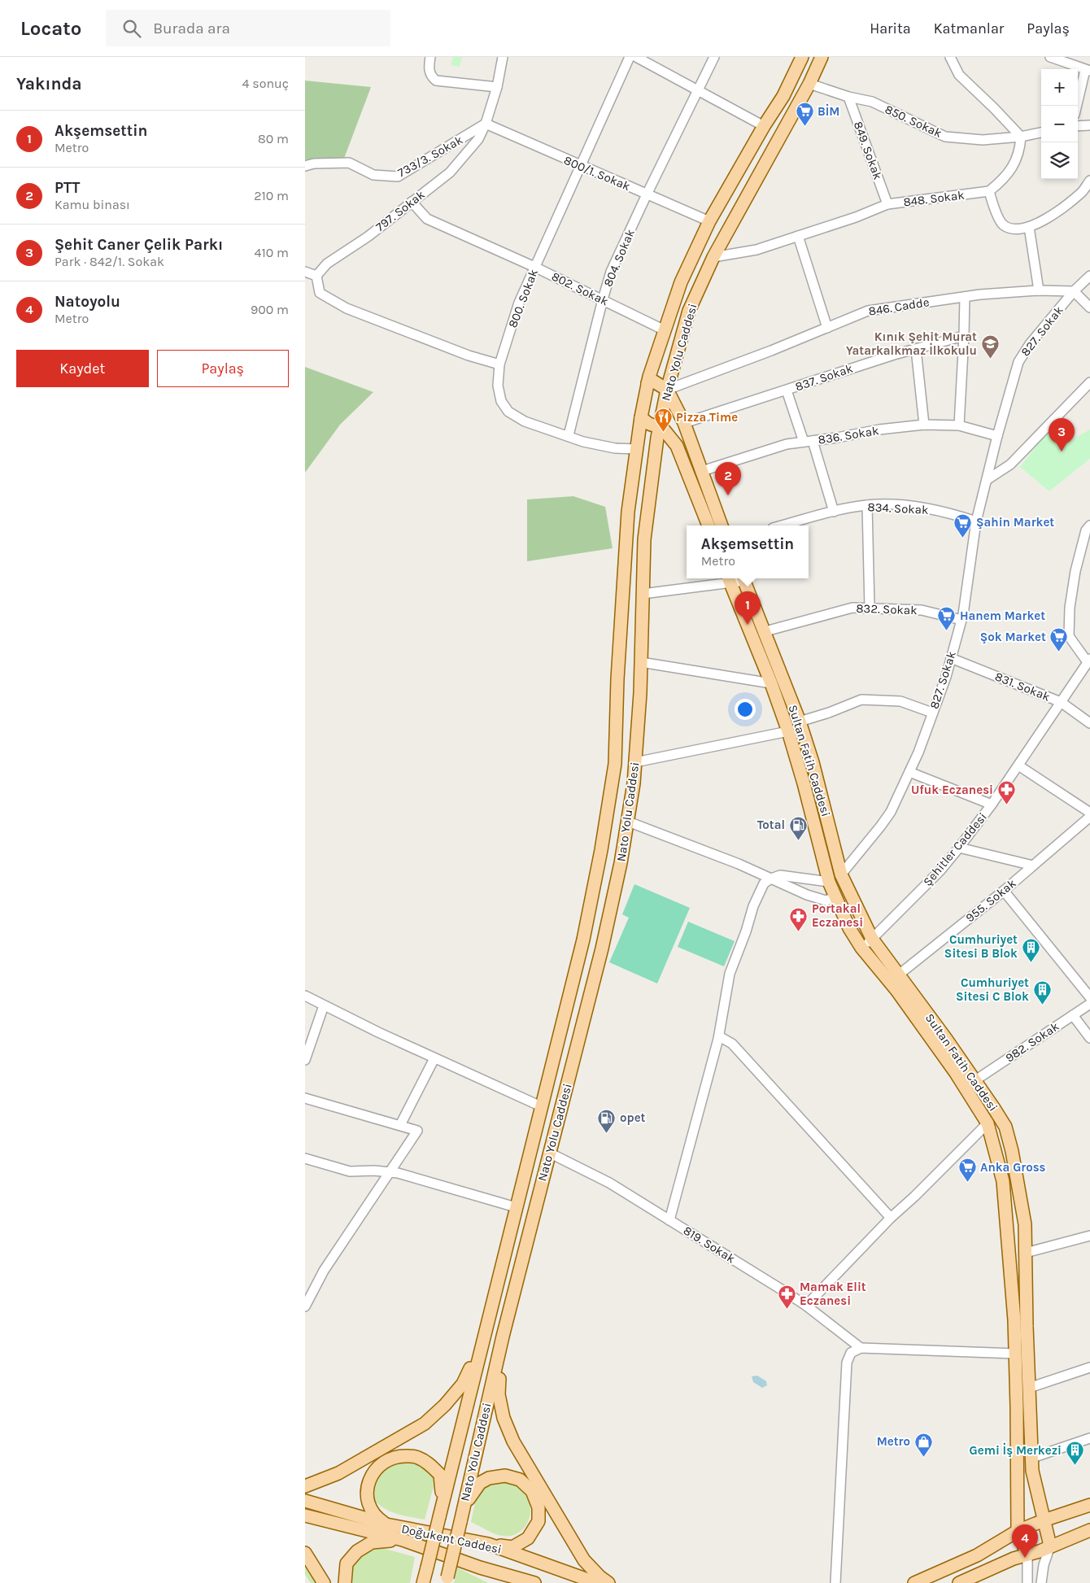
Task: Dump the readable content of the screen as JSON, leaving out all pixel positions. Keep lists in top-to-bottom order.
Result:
{
  "streets": {
    "main road": ["Nato Yolu Caddesi", "Sultan Fatih Caddesi", "Doğukent Caddesi"],
    "street": [
      "850. Sokak",
      "849. Sokak",
      "733/3. Sokak",
      "800/1. Sokak",
      "848. Sokak",
      "797. Sokak",
      "804. Sokak",
      "802. Sokak",
      "800. Sokak",
      "846. Cadde",
      "827. Sokak",
      "837. Sokak",
      "836. Sokak",
      "834. Sokak",
      "832. Sokak",
      "831. Sokak",
      "Şehitler Caddesi",
      "955. Sokak",
      "982. Sokak",
      "819. Sokak"
    ]
  },
  "crossings": [
    ["850. Sokak", "849. Sokak"],
    ["850. Sokak", "Nato Yolu Caddesi"],
    ["849. Sokak", "848. Sokak"],
    ["733/3. Sokak", "800/1. Sokak"],
    ["733/3. Sokak", "797. Sokak"],
    ["800/1. Sokak", "797. Sokak"],
    ["800/1. Sokak", "804. Sokak"],
    ["800/1. Sokak", "800. Sokak"],
    ["800/1. Sokak", "Nato Yolu Caddesi"],
    ["848. Sokak", "Nato Yolu Caddesi"],
    ["797. Sokak", "802. Sokak"],
    ["804. Sokak", "802. Sokak"],
    ["804. Sokak", "800. Sokak"],
    ["802. Sokak", "800. Sokak"],
    ["802. Sokak", "Nato Yolu Caddesi"],
    ["800. Sokak", "Nato Yolu Caddesi"],
    ["846. Cadde", "827. Sokak"],
    ["846. Cadde", "Nato Yolu Caddesi"],
    ["827. Sokak", "836. Sokak"],
    ["827. Sokak", "834. Sokak"],
    ["827. Sokak", "832. Sokak"],
    ["827. Sokak", "831. Sokak"],
    ["827. Sokak", "Sultan Fatih Caddesi"],
    ["Nato Yolu Caddesi", "819. Sokak"],
    ["832. Sokak", "Sultan Fatih Caddesi"],
    ["831. Sokak", "Şehitler Caddesi"],
    ["Sultan Fatih Caddesi", "Şehitler Caddesi"],
    ["Sultan Fatih Caddesi", "955. Sokak"],
    ["Sultan Fatih Caddesi", "982. Sokak"]
  ],
  "places": {
    "supermarket": [
      "BİM",
      "Şahin Market",
      "Hanem Market",
      "Şok Market",
      "Anka Gross"
    ],
    "school or university": ["Kınık Şehit Murat Yatarkalkmaz İlkokulu"],
    "restaurant": ["Pizza Time"],
    "pharmacy": ["Ufuk Eczanesi", "Portakal Eczanesi", "Mamak Elit Eczanesi"],
    "fuel station": ["Total", "opet"],
    "building": ["Cumhuriyet Sitesi B Blok", "Cumhuriyet Sitesi C Blok", "Gemi İş Merkezi"],
    "shop": ["Metro"]
  },
  "page": {
    "header": "Locato",
    "search": "Burada ara",
    "nav": ["Harita", "Katmanlar", "Paylaş"],
    "heading": ["Yakında", "4 sonuç"],
    "map_buttons": ["+", "−"],
    "list": [
      {
        "mark": "1",
        "name": "Akşemsettin",
        "note": "Metro",
        "value": "80 m"
      },
      {
        "mark": "2",
        "name": "PTT",
        "note": "Kamu binası",
        "value": "210 m"
      },
      {
        "mark": "3",
        "name": "Şehit Caner Çelik Parkı",
        "note": "Park · 842/1. Sokak",
        "value": "410 m"
      },
      {
        "mark": "4",
        "name": "Natoyolu",
        "note": "Metro",
        "value": "900 m"
      }
    ],
    "buttons": ["Kaydet", "Paylaş"],
    "pins": [
      "3",
      "2",
      "1",
      "4"
    ],
    "popup": ["Akşemsettin", "Metro"]
  }
}
